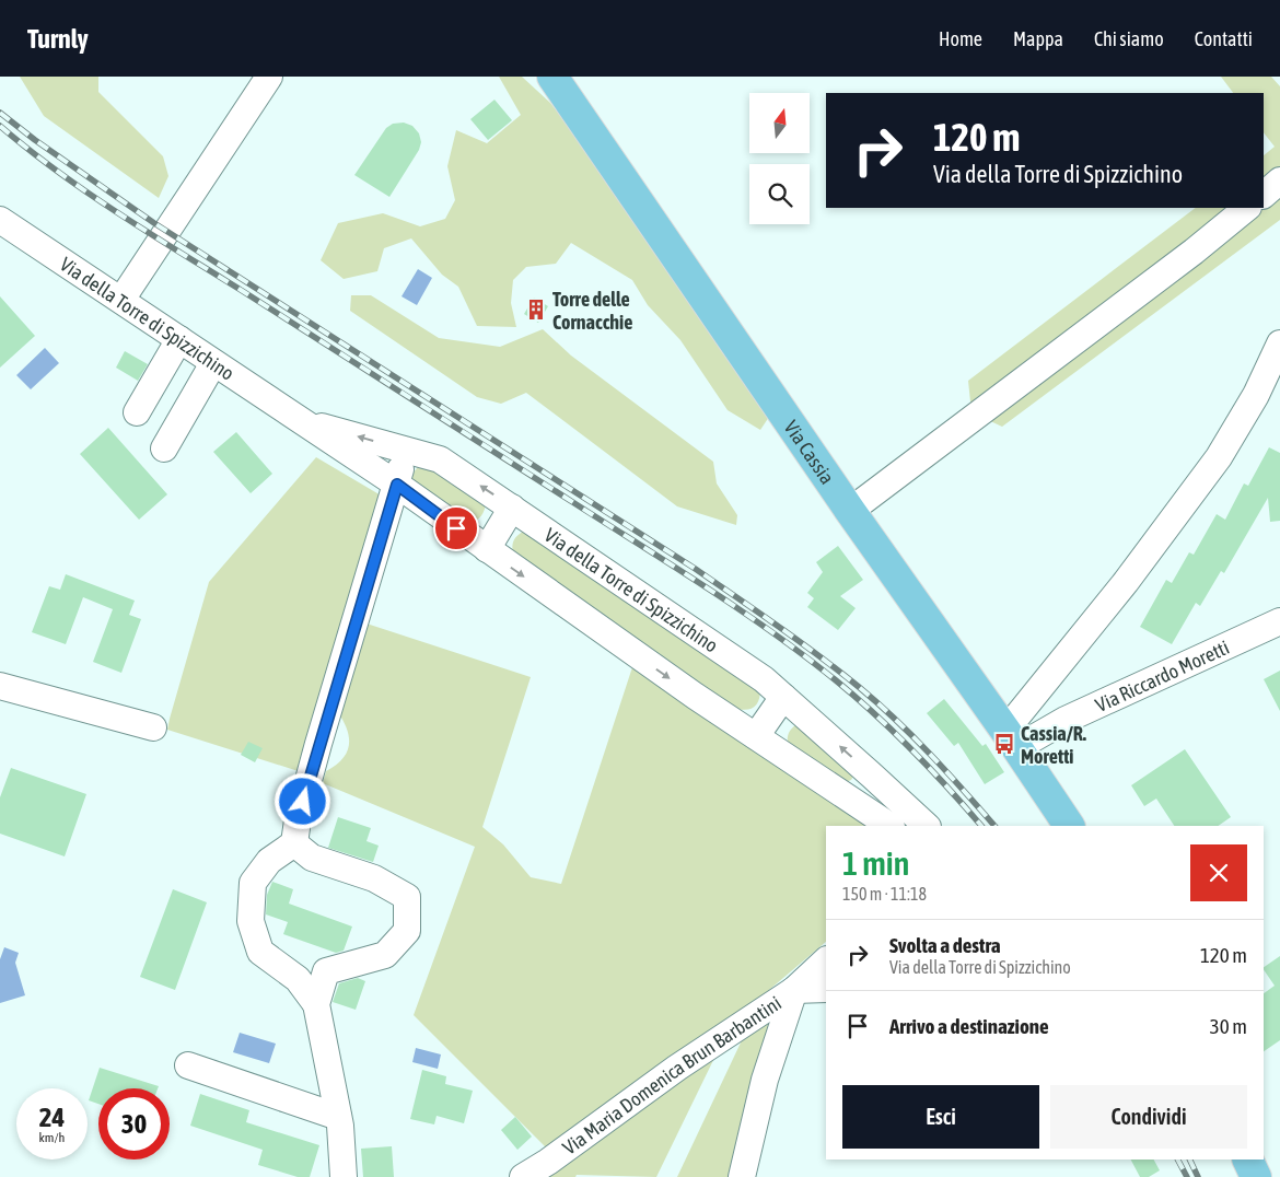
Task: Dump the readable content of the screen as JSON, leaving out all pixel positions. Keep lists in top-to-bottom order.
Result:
{
  "streets": {
    "main road": ["Via Cassia"],
    "street": ["Via della Torre di Spizzichino", "Via Riccardo Moretti", "Via Maria Domenica Brun Barbantini"]
  },
  "crossings": [
    ["Via Cassia", "Via Riccardo Moretti"]
  ],
  "places": {
    "building": ["Torre delle Cornacchie"],
    "bus stop": ["Cassia/R. Moretti"]
  },
  "north": "top",
  "page": {
    "header": "Turnly",
    "nav": [
      "Home",
      "Mappa",
      "Chi siamo",
      "Contatti"
    ],
    "turn": ["120 m", "Via della Torre di Spizzichino"],
    "heading": ["1 min", "150 m · 11:18"],
    "list": [
      {
        "name": "Svolta a destra",
        "note": "Via della Torre di Spizzichino",
        "value": "120 m"
      },
      {
        "name": "Arrivo a destinazione",
        "value": "30 m"
      }
    ],
    "buttons": ["Esci", "Condividi"],
    "speed": "24 km/h",
    "limit": "30"
  }
}
